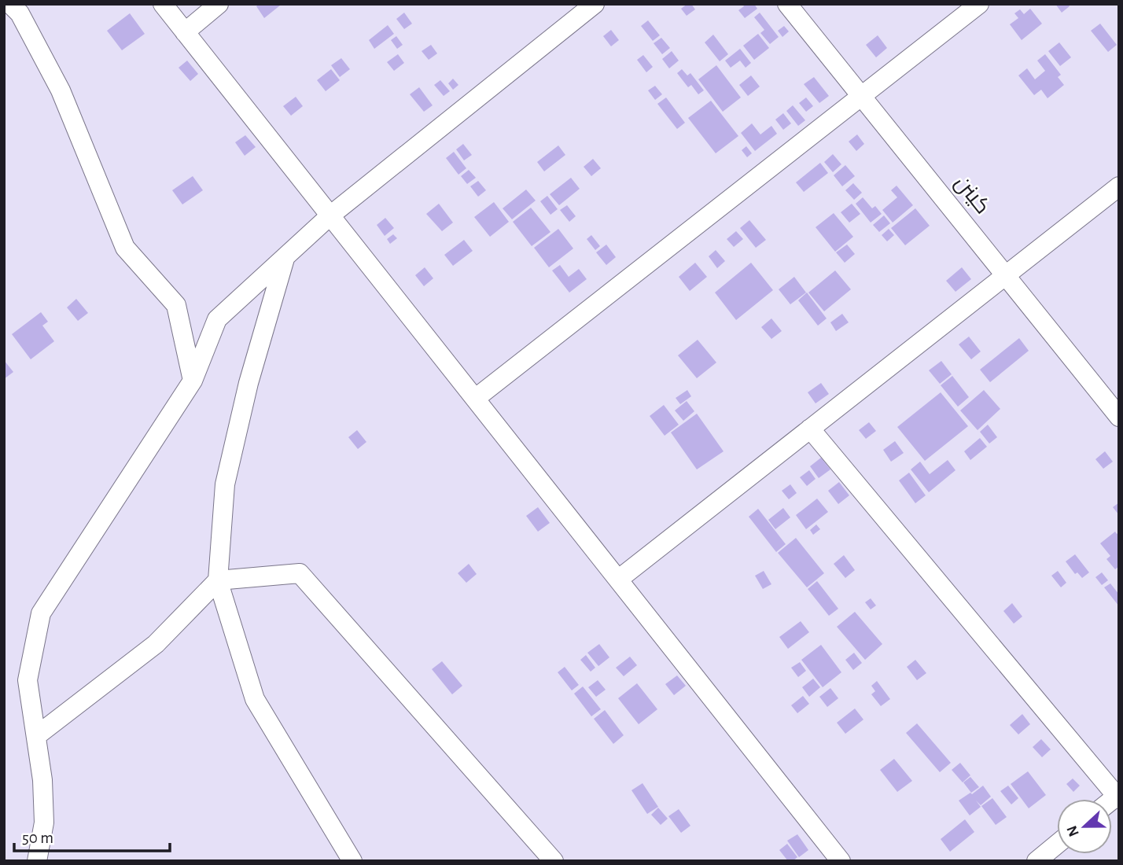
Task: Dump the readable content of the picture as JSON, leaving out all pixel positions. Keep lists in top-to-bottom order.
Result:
{
  "streets": {
    "street": ["كينن"]
  },
  "scale_bar": "50 m",
  "north": "left"
}
